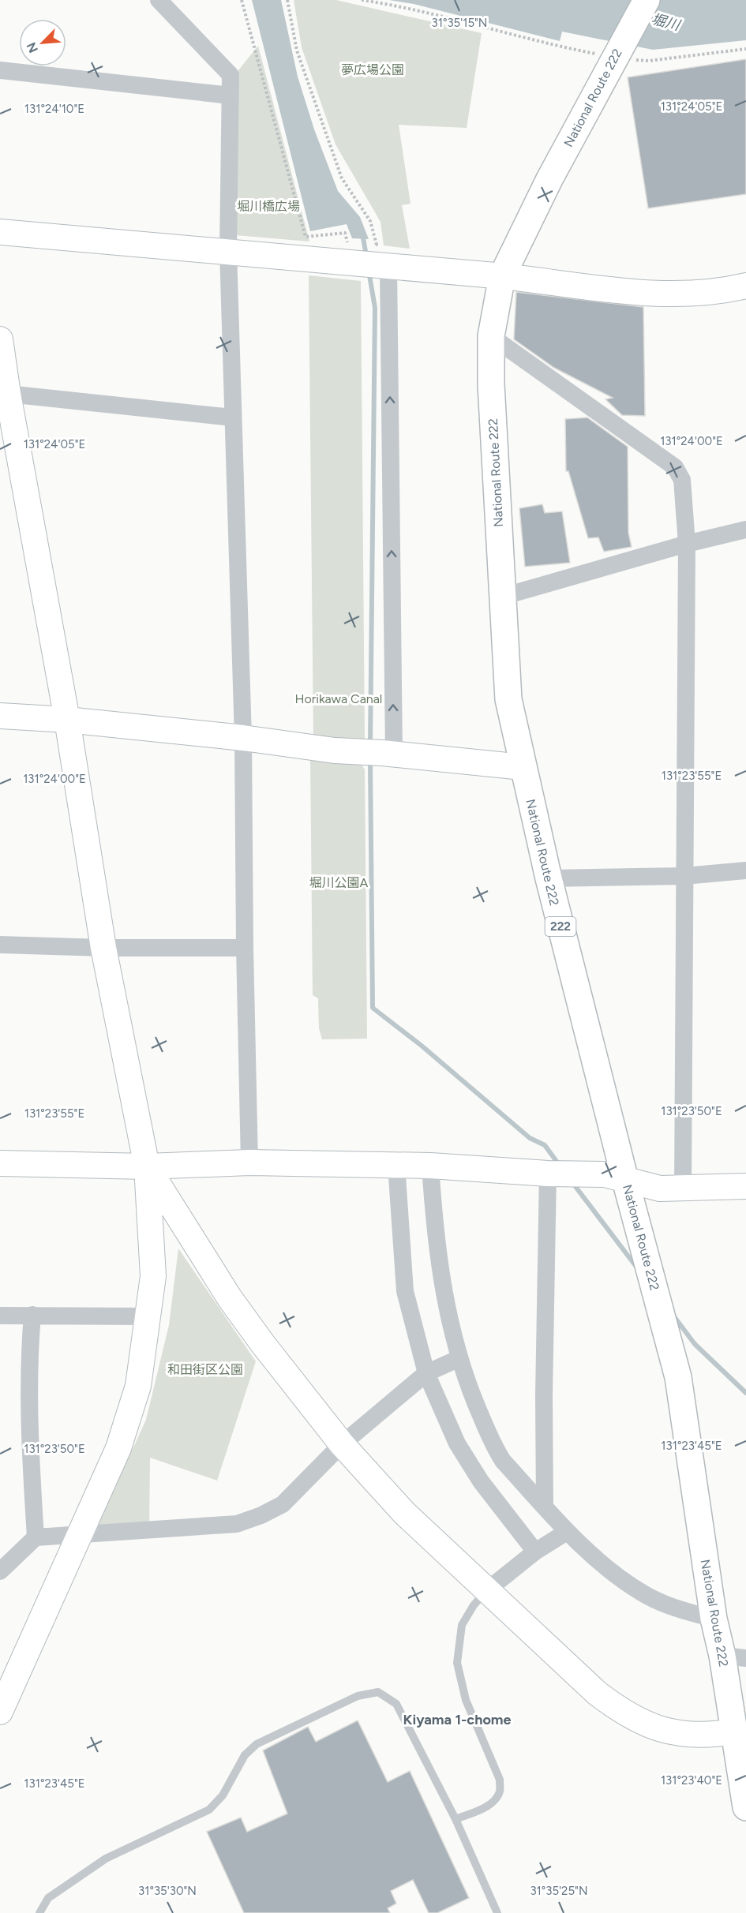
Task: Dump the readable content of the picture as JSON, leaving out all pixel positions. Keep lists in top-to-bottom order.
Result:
{
  "streets": {
    "highway": ["National Route 222", "222"]
  },
  "districts": ["Kiyama 1-chome"],
  "water": ["堀川"],
  "parks": [
    "夢広場公園",
    "堀川橋広場",
    "Horikawa Canal",
    "堀川公園A",
    "和田街区公園"
  ],
  "north": "bottom left",
  "coordinates": [
    "31°35'15\"N",
    "131°24'05\"E",
    "131°24'10\"E",
    "131°24'00\"E",
    "131°23'55\"E",
    "131°23'50\"E",
    "131°23'45\"E",
    "131°23'40\"E",
    "31°35'30\"N",
    "31°35'25\"N"
  ]
}
